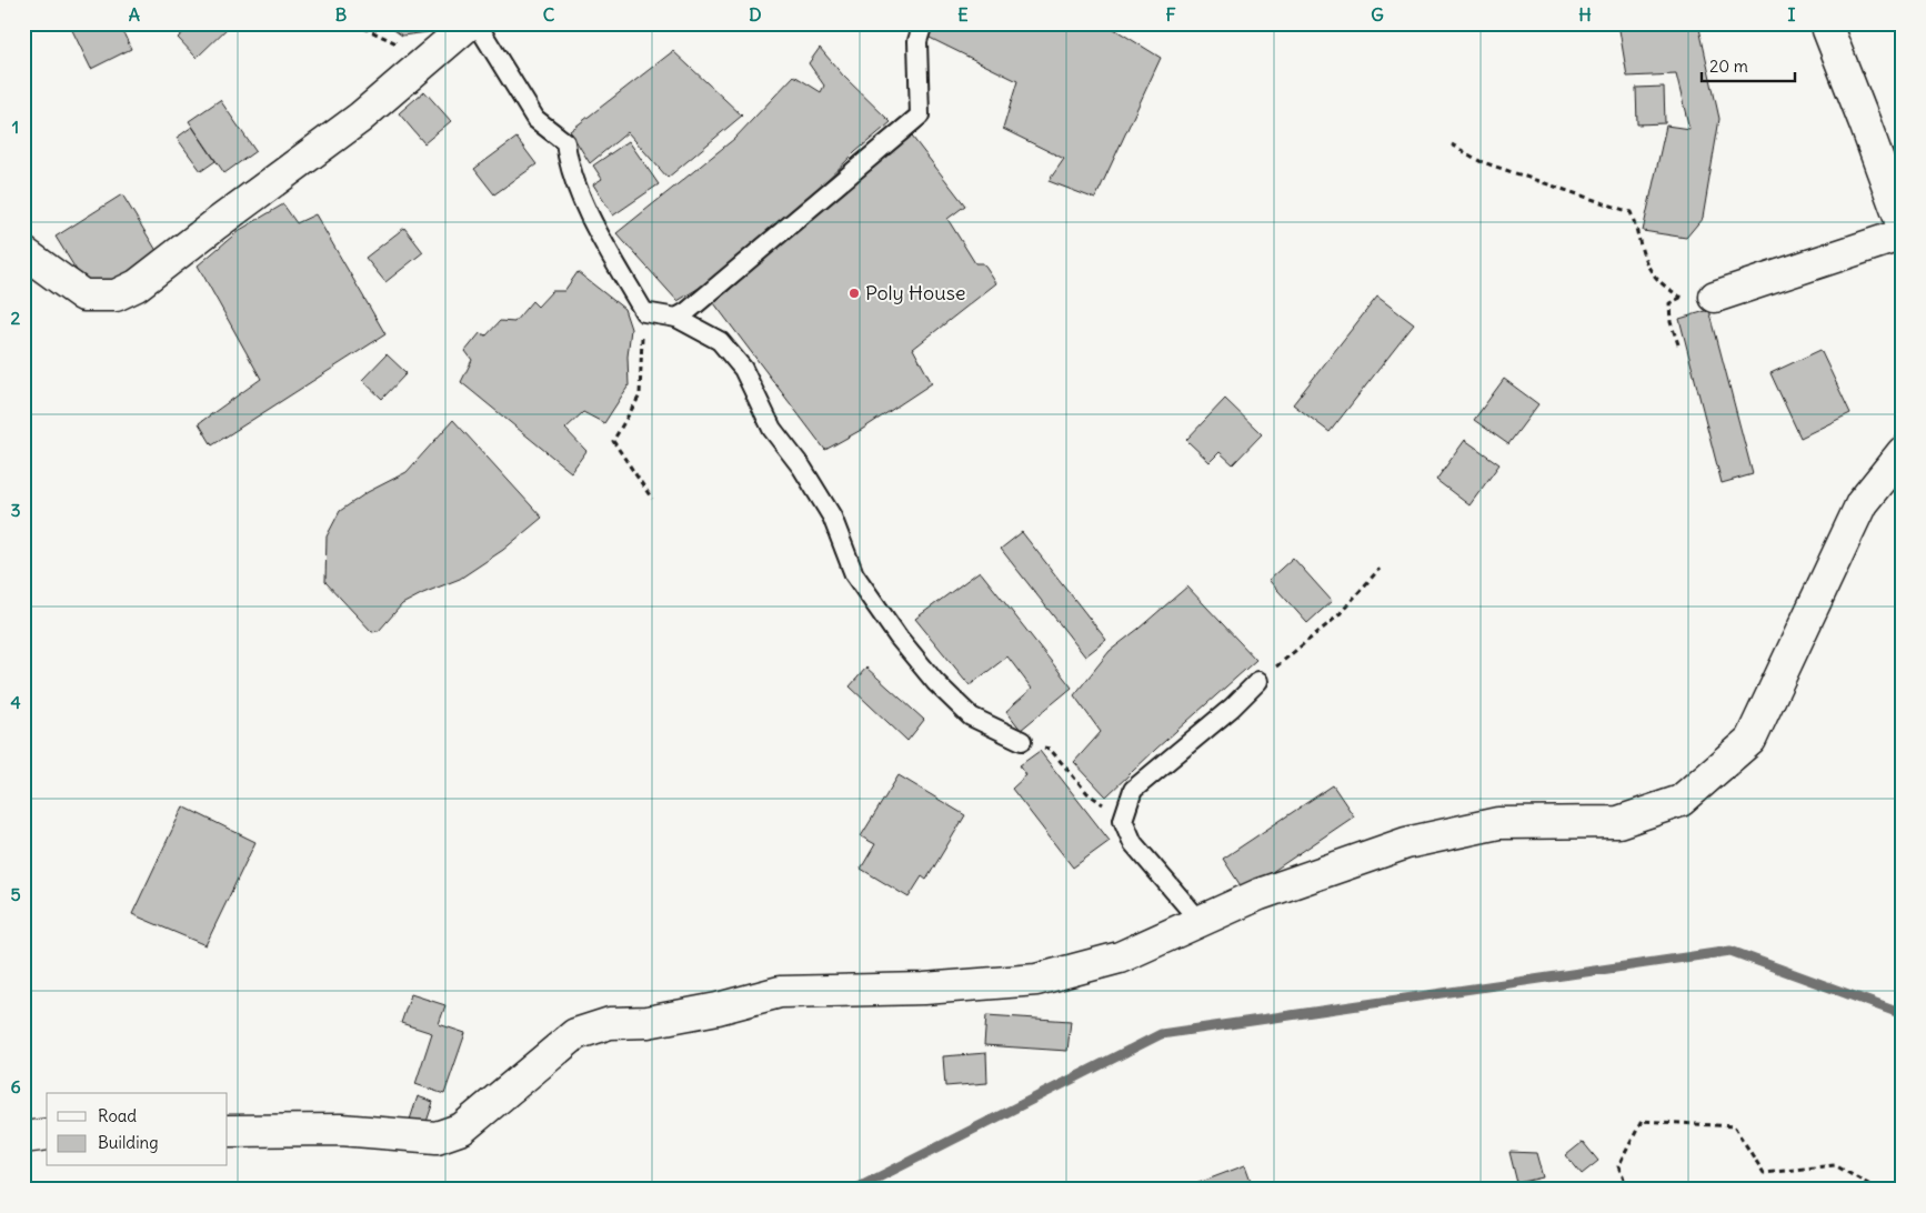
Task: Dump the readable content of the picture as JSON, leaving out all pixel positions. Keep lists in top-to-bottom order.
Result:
{
  "places": ["Poly House"],
  "legend": ["Road", "Building"],
  "scale_bar": "20 m",
  "grid": {
    "columns": [
      "A",
      "B",
      "C",
      "D",
      "E",
      "F",
      "G",
      "H",
      "I"
    ],
    "rows": [
      "1",
      "2",
      "3",
      "4",
      "5",
      "6"
    ]
  }
}
